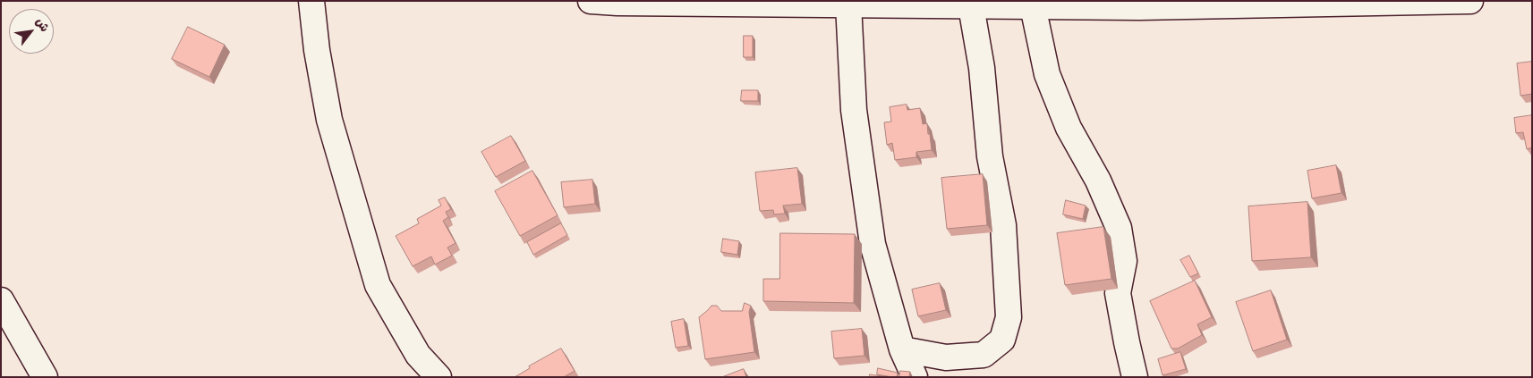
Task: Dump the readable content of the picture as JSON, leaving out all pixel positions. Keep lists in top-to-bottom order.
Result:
{
  "north": "top right"
}
